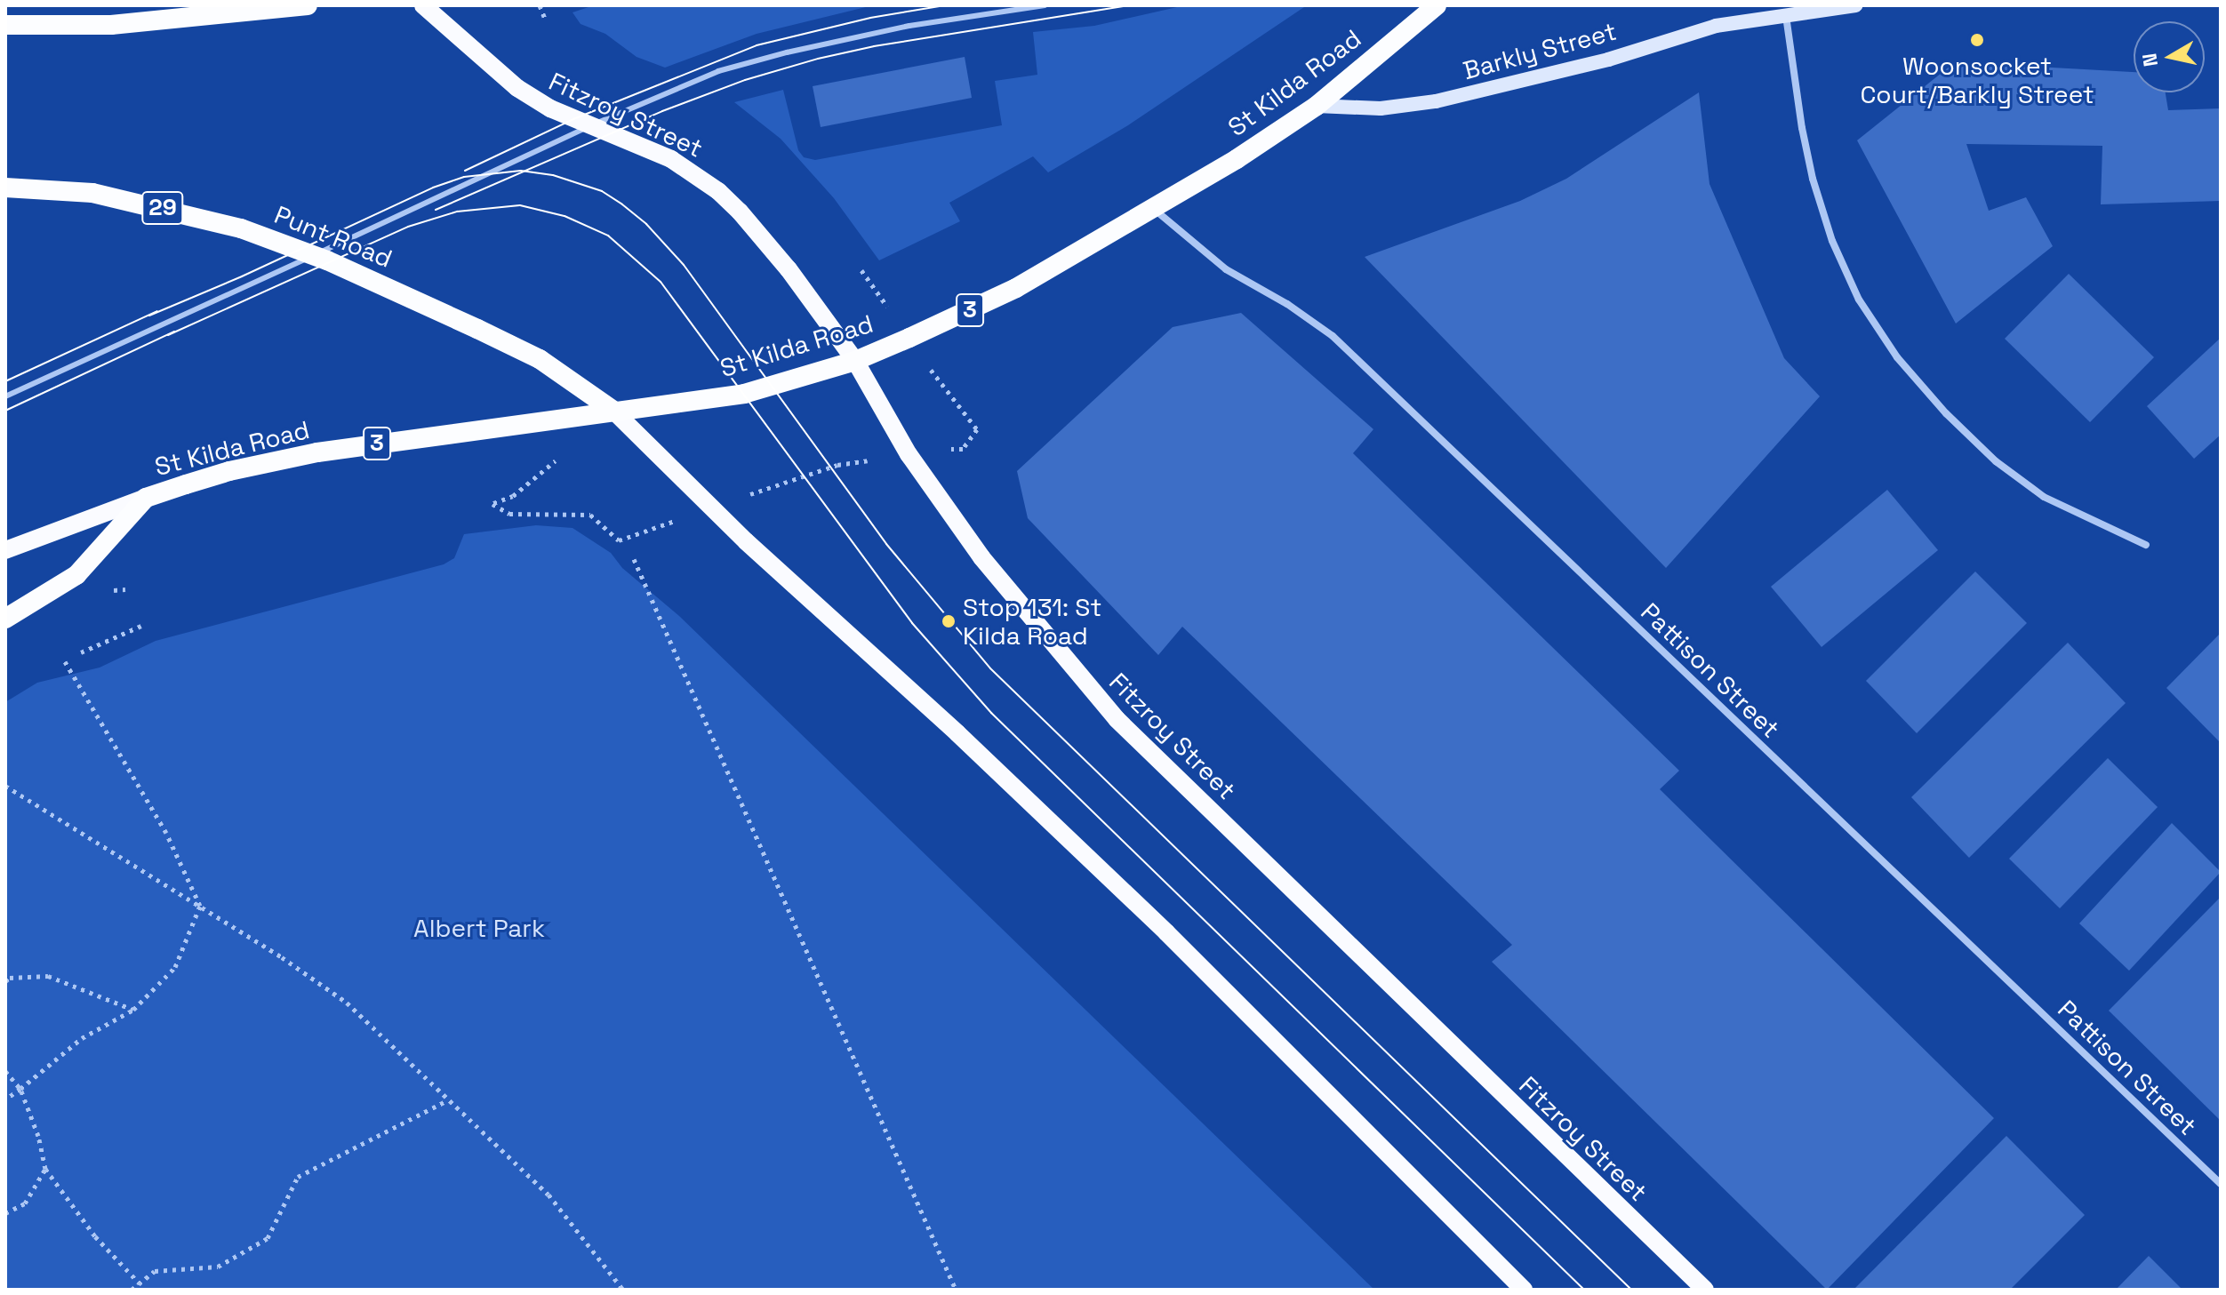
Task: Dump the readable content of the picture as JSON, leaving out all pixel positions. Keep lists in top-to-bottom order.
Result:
{
  "streets": {
    "highway": [
      "St Kilda Road",
      "29",
      "Punt Road",
      "3"
    ],
    "main road": ["Barkly Street", "Fitzroy Street"],
    "street": ["Pattison Street"]
  },
  "crossings": [
    ["Barkly Street", "St Kilda Road"],
    ["St Kilda Road", "Fitzroy Street"],
    ["St Kilda Road", "Punt Road"],
    ["St Kilda Road", "Pattison Street"]
  ],
  "parks": ["Albert Park"],
  "places": ["Woonsocket Court/Barkly Street", "Stop 131: St Kilda Road"],
  "north": "left"
}
